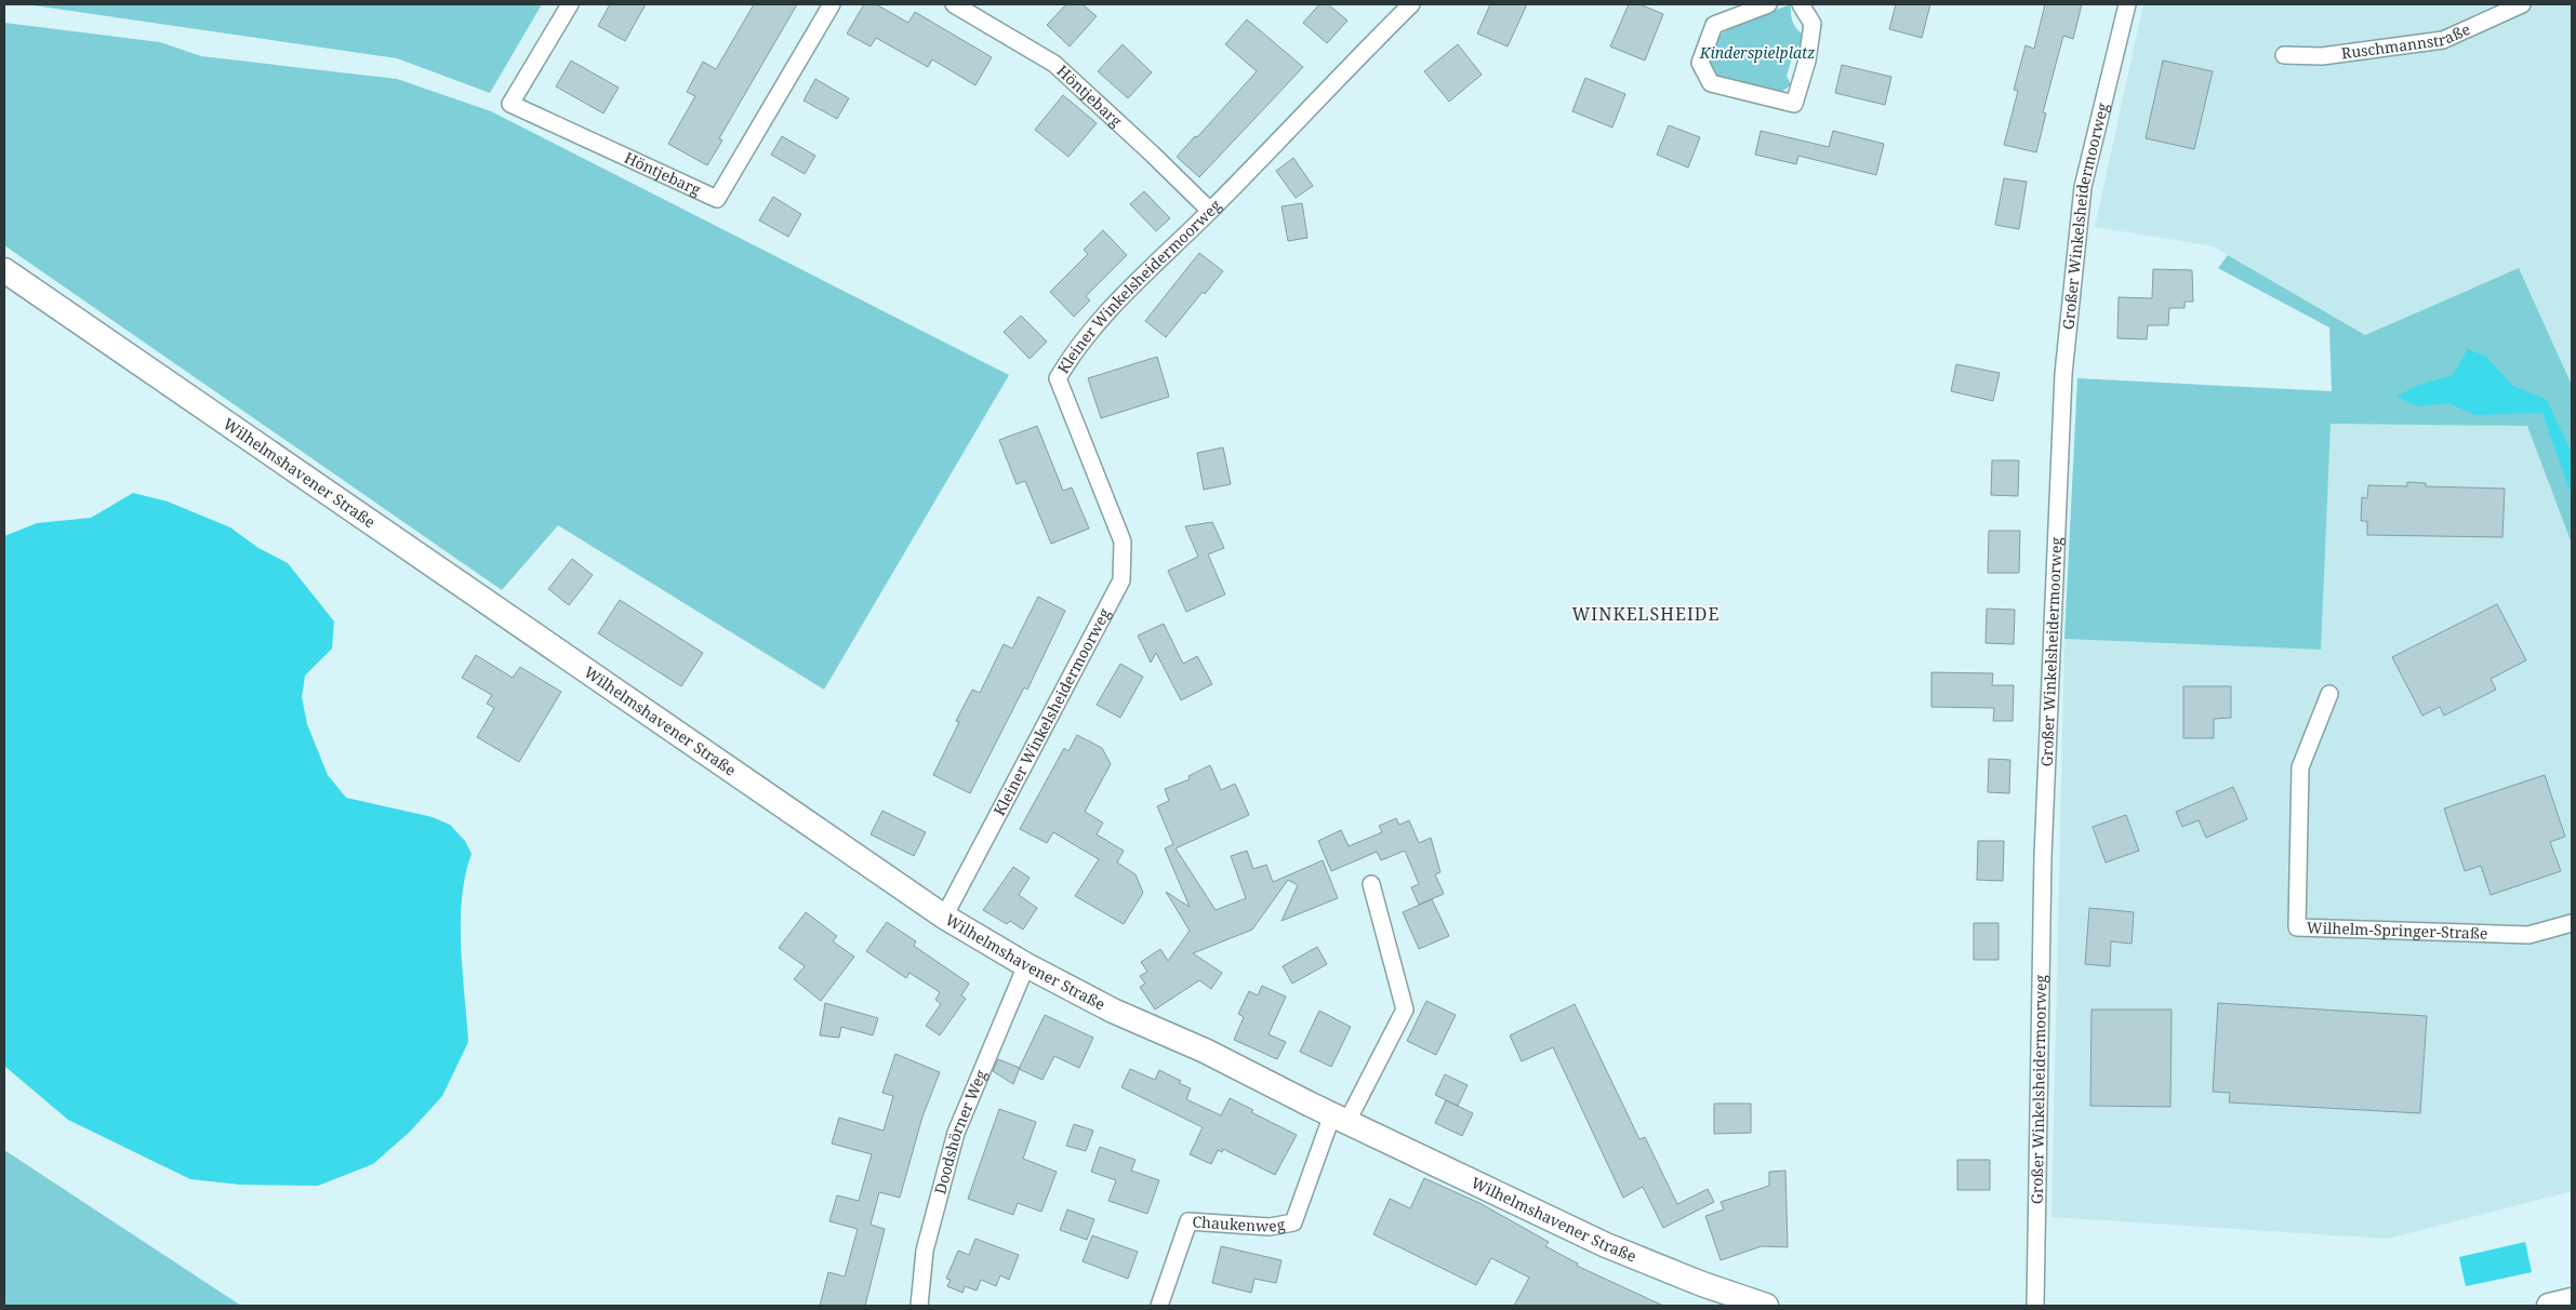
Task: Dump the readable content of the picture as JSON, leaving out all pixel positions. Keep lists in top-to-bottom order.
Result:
{
  "streets": {
    "street": [
      "Ruschmannstraße",
      "Höntjebarg",
      "Großer Winkelsheidermoorweg",
      "Kleiner Winkelsheidermoorweg",
      "Wilhelmshavener Straße",
      "Wilhelm-Springer-Straße",
      "Doodshörner Weg",
      "Chaukenweg"
    ]
  },
  "crossings": [
    ["Höntjebarg", "Kleiner Winkelsheidermoorweg"],
    ["Kleiner Winkelsheidermoorweg", "Wilhelmshavener Straße"],
    ["Wilhelmshavener Straße", "Doodshörner Weg"],
    ["Wilhelmshavener Straße", "Chaukenweg"]
  ],
  "districts": ["WINKELSHEIDE"],
  "parks": ["Kinderspielplatz"]
}
